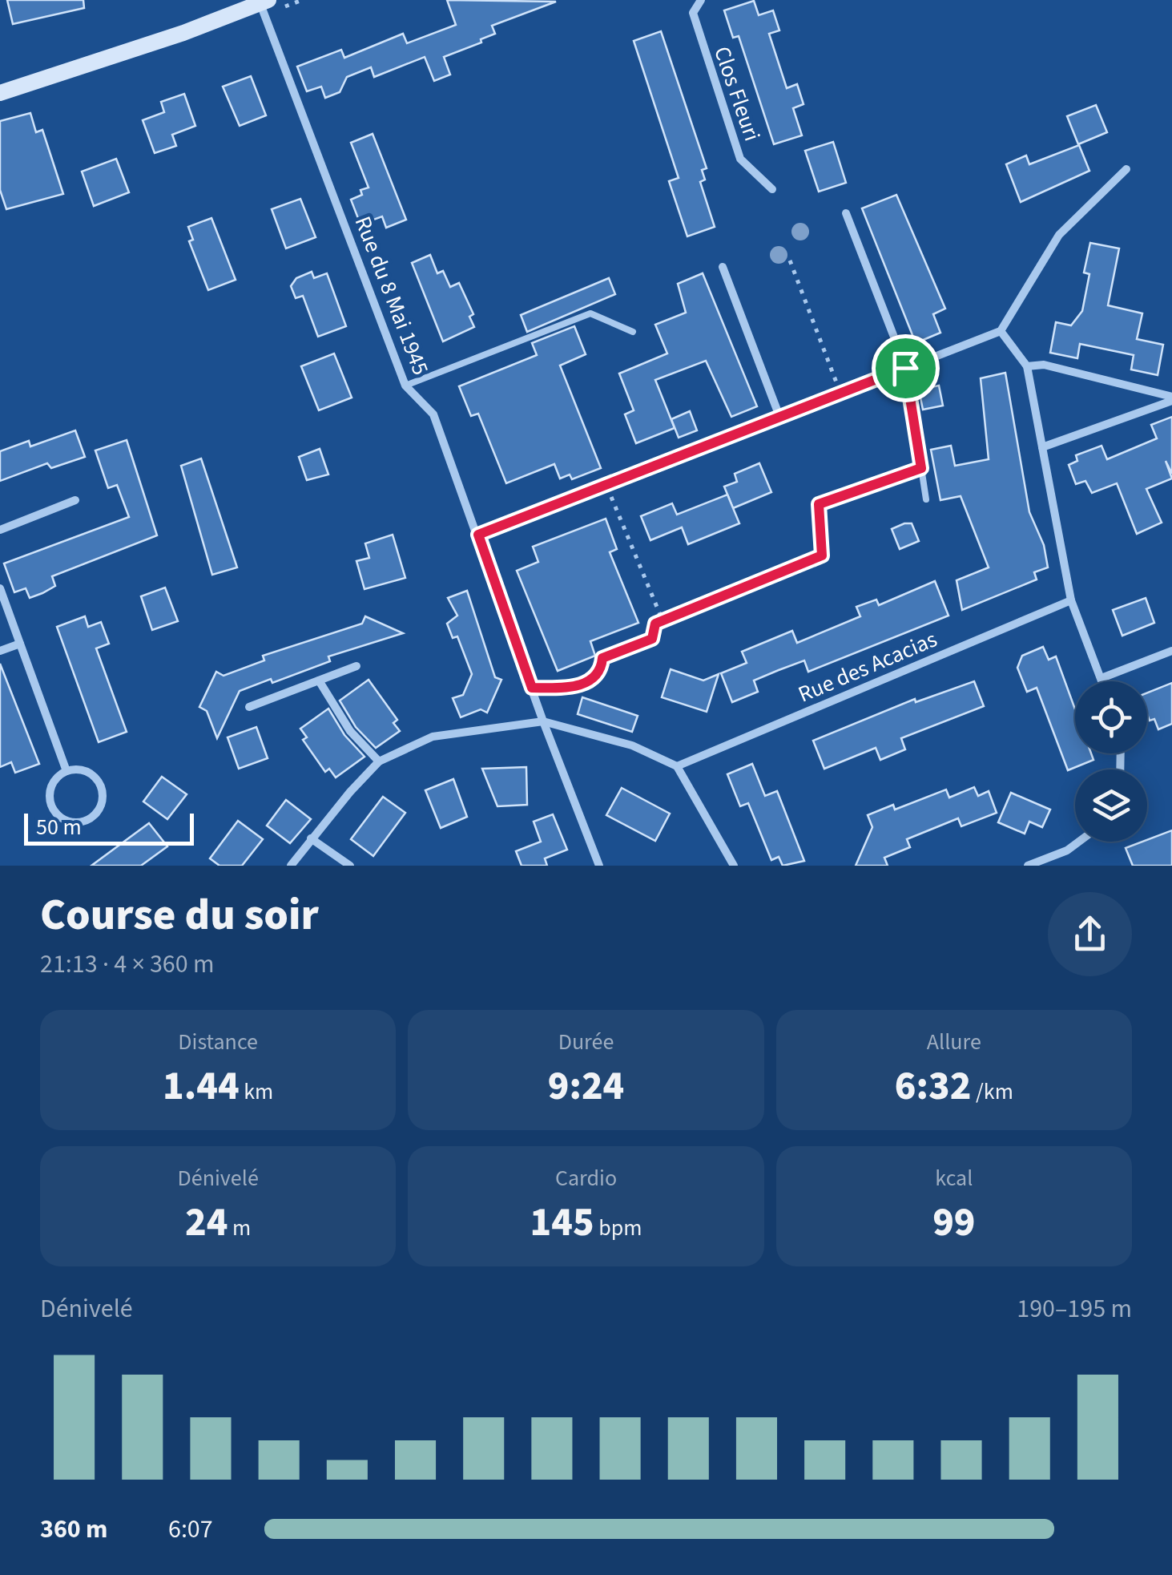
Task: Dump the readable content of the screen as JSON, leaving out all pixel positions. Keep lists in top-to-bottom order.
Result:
{
  "streets": {
    "street": ["Clos Fleuri", "Rue du 8 Mai 1945", "Rue des Acacias"]
  },
  "scale_bar": "50 m",
  "page": {
    "scale": "50 m",
    "heading": ["Course du soir", "21:13 · 4 × 360 m"],
    "stats": [
      ["Distance", "1.44 km"],
      ["Durée", "9:24"],
      ["Allure", "6:32 /km"],
      ["Dénivelé", "24 m"],
      ["Cardio", "145 bpm"],
      ["kcal", "99"]
    ],
    "chart": ["Dénivelé", "190–195 m"],
    "list": [
      {
        "name": "360 m",
        "note": "6:07"
      }
    ]
  }
}
